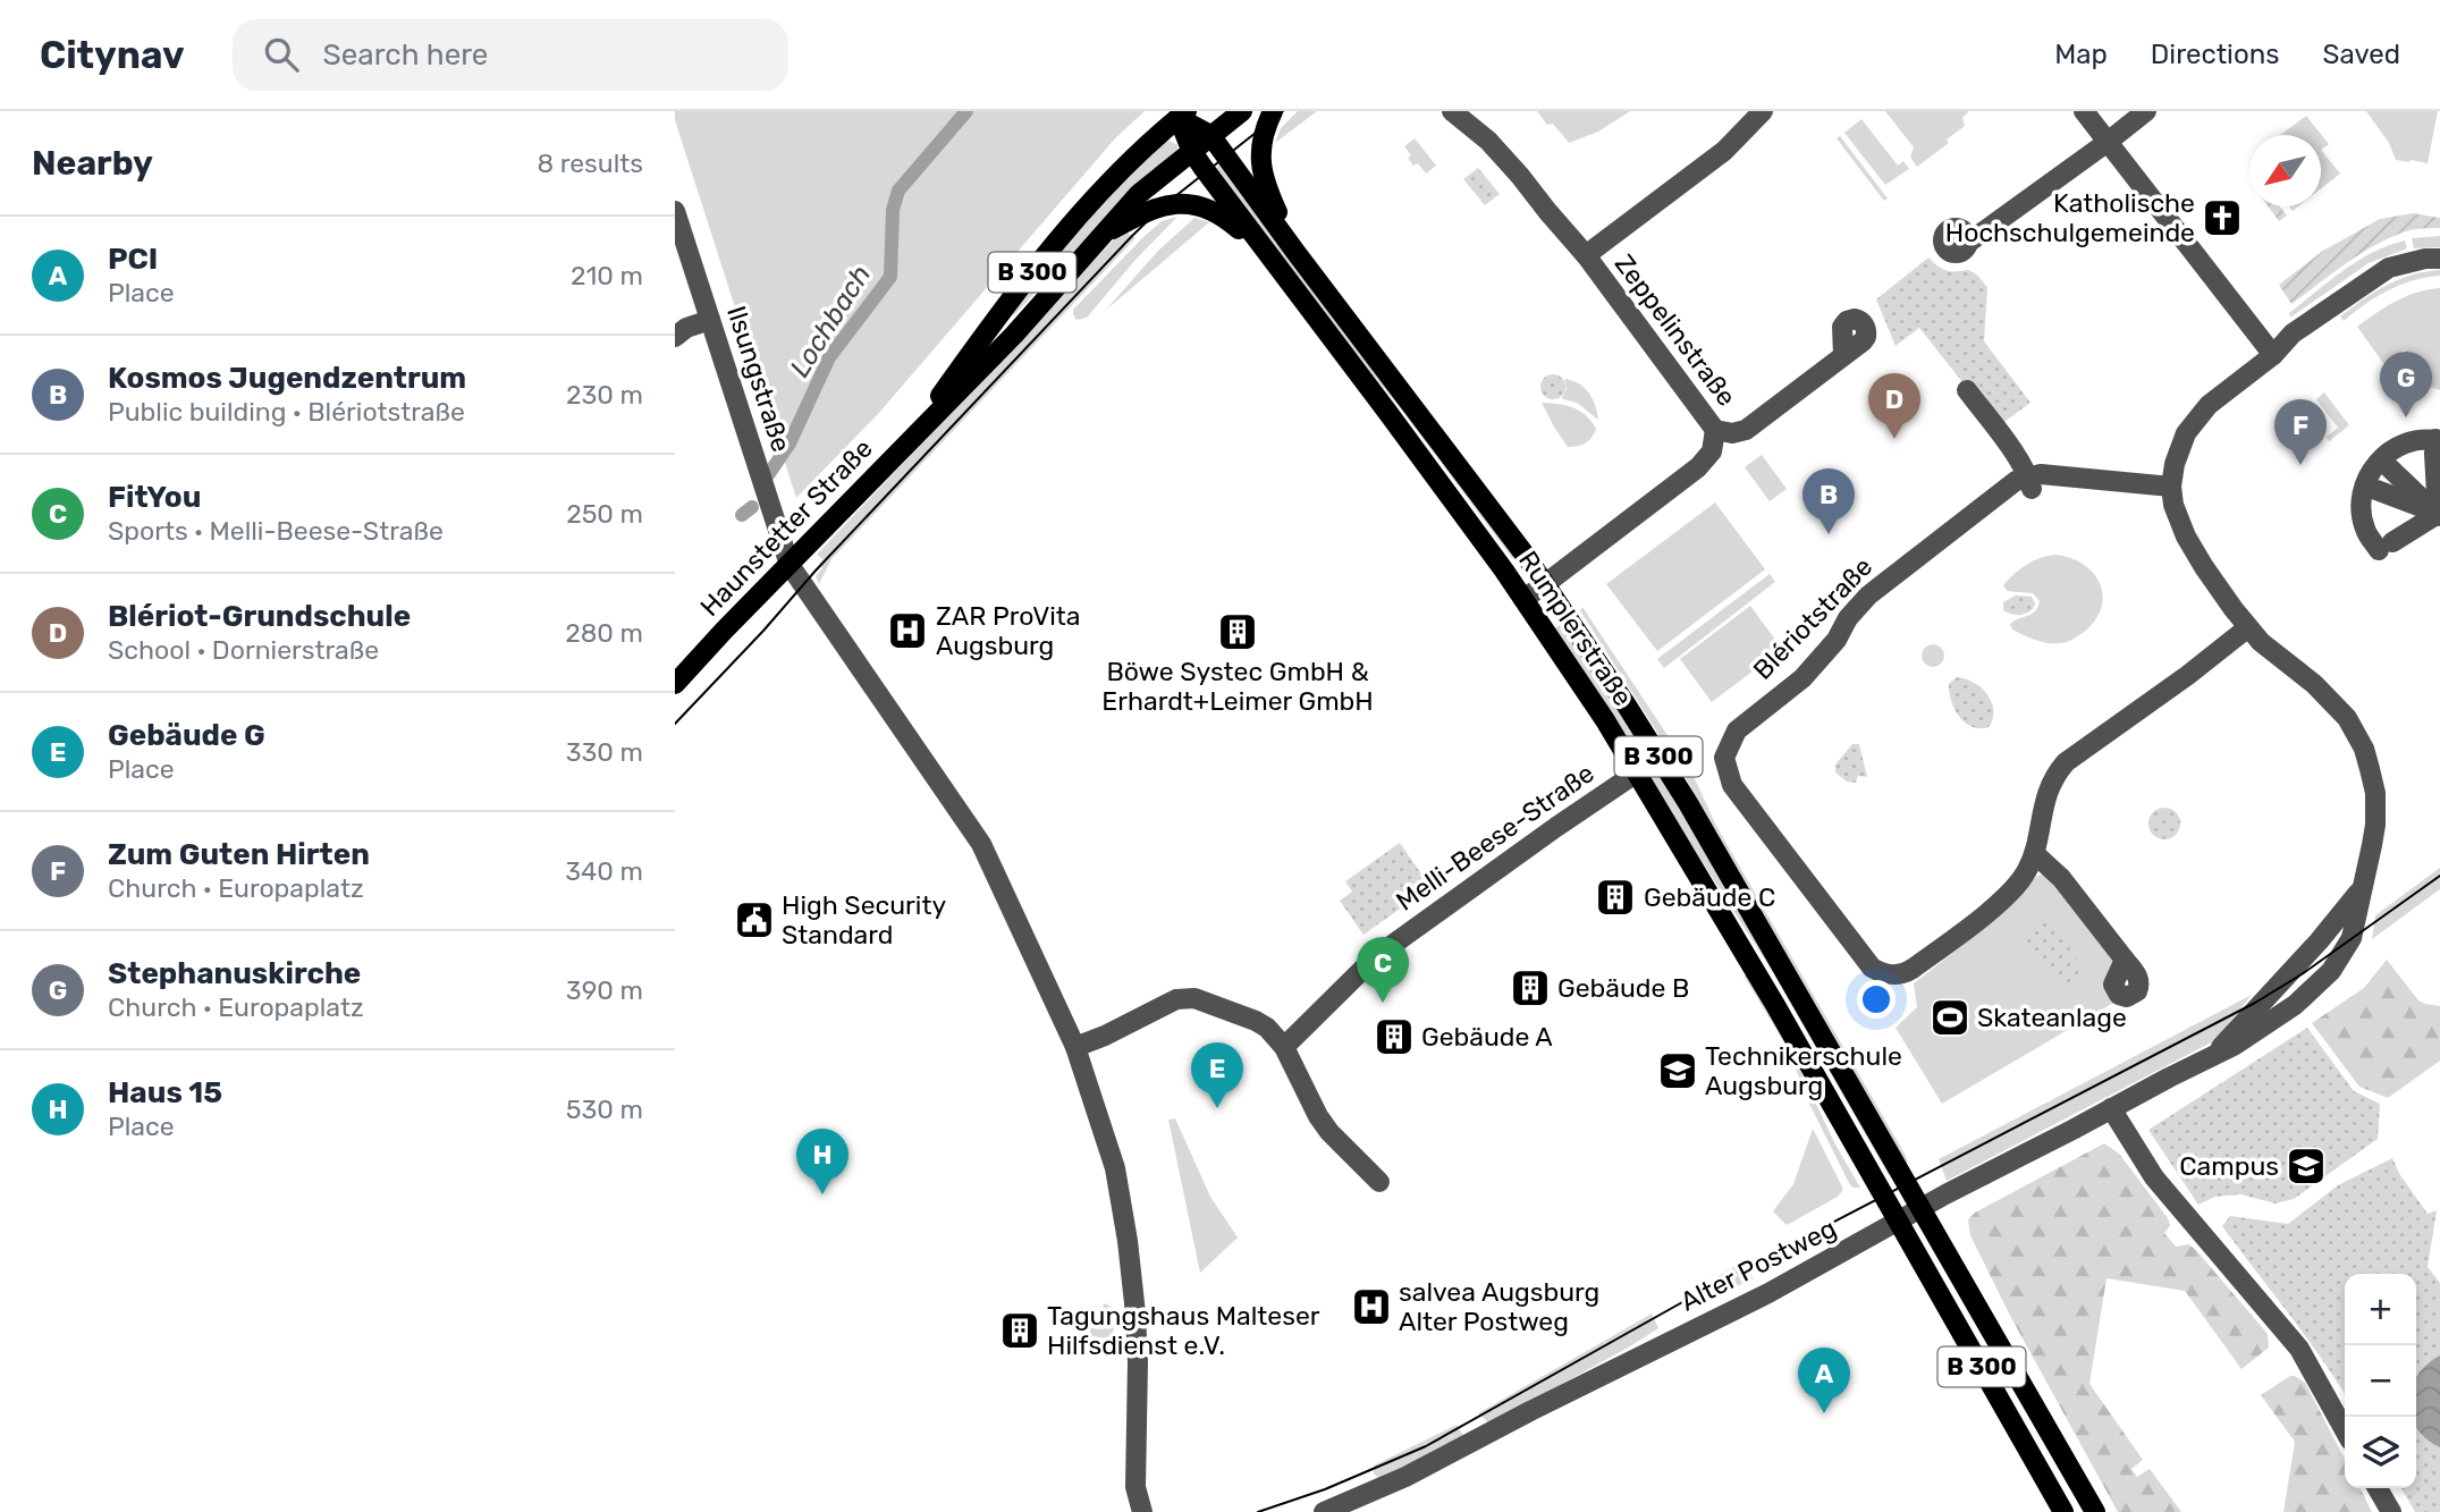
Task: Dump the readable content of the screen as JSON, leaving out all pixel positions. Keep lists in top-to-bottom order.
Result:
{
  "streets": {
    "main road": ["B 300", "Haunstetter Straße", "Rumplerstraße"],
    "street": [
      "Zeppelinstraße",
      "Ilsungstraße",
      "Blériotstraße",
      "Melli-Beese-Straße",
      "Alter Postweg"
    ]
  },
  "crossings": [
    ["B 300", "Rumplerstraße"],
    ["B 300", "Alter Postweg"],
    ["Ilsungstraße", "Haunstetter Straße"],
    ["Haunstetter Straße", "Rumplerstraße"],
    ["Rumplerstraße", "Melli-Beese-Straße"],
    ["Rumplerstraße", "Alter Postweg"]
  ],
  "water": ["Lochbach"],
  "places": {
    "church": ["Katholische Hochschulgemeinde"],
    "hospital": ["ZAR ProVita Augsburg", "salvea Augsburg Alter Postweg"],
    "building": [
      "Böwe Systec GmbH & Erhardt+Leimer GmbH",
      "Gebäude C",
      "Gebäude B",
      "Gebäude A",
      "Tagungshaus Malteser Hilfsdienst e.V."
    ],
    "public building": ["High Security Standard"],
    "sports": ["Skateanlage"],
    "school or university": ["Technikerschule Augsburg", "Campus"]
  },
  "north": "bottom left",
  "page": {
    "header": "Citynav",
    "search": "Search here",
    "nav": ["Map", "Directions", "Saved"],
    "heading": ["Nearby", "8 results"],
    "list": [
      {
        "mark": "A",
        "name": "PCI",
        "note": "Place",
        "value": "210 m"
      },
      {
        "mark": "B",
        "name": "Kosmos Jugendzentrum",
        "note": "Public building · Blériotstraße",
        "value": "230 m"
      },
      {
        "mark": "C",
        "name": "FitYou",
        "note": "Sports · Melli-Beese-Straße",
        "value": "250 m"
      },
      {
        "mark": "D",
        "name": "Blériot-Grundschule",
        "note": "School · Dornierstraße",
        "value": "280 m"
      },
      {
        "mark": "E",
        "name": "Gebäude G",
        "note": "Place",
        "value": "330 m"
      },
      {
        "mark": "F",
        "name": "Zum Guten Hirten",
        "note": "Church · Europaplatz",
        "value": "340 m"
      },
      {
        "mark": "G",
        "name": "Stephanuskirche",
        "note": "Church · Europaplatz",
        "value": "390 m"
      },
      {
        "mark": "H",
        "name": "Haus 15",
        "note": "Place",
        "value": "530 m"
      }
    ],
    "pins": [
      "G",
      "D",
      "F",
      "B",
      "C",
      "E",
      "H",
      "A"
    ],
    "map_buttons": ["+", "−"]
  }
}
